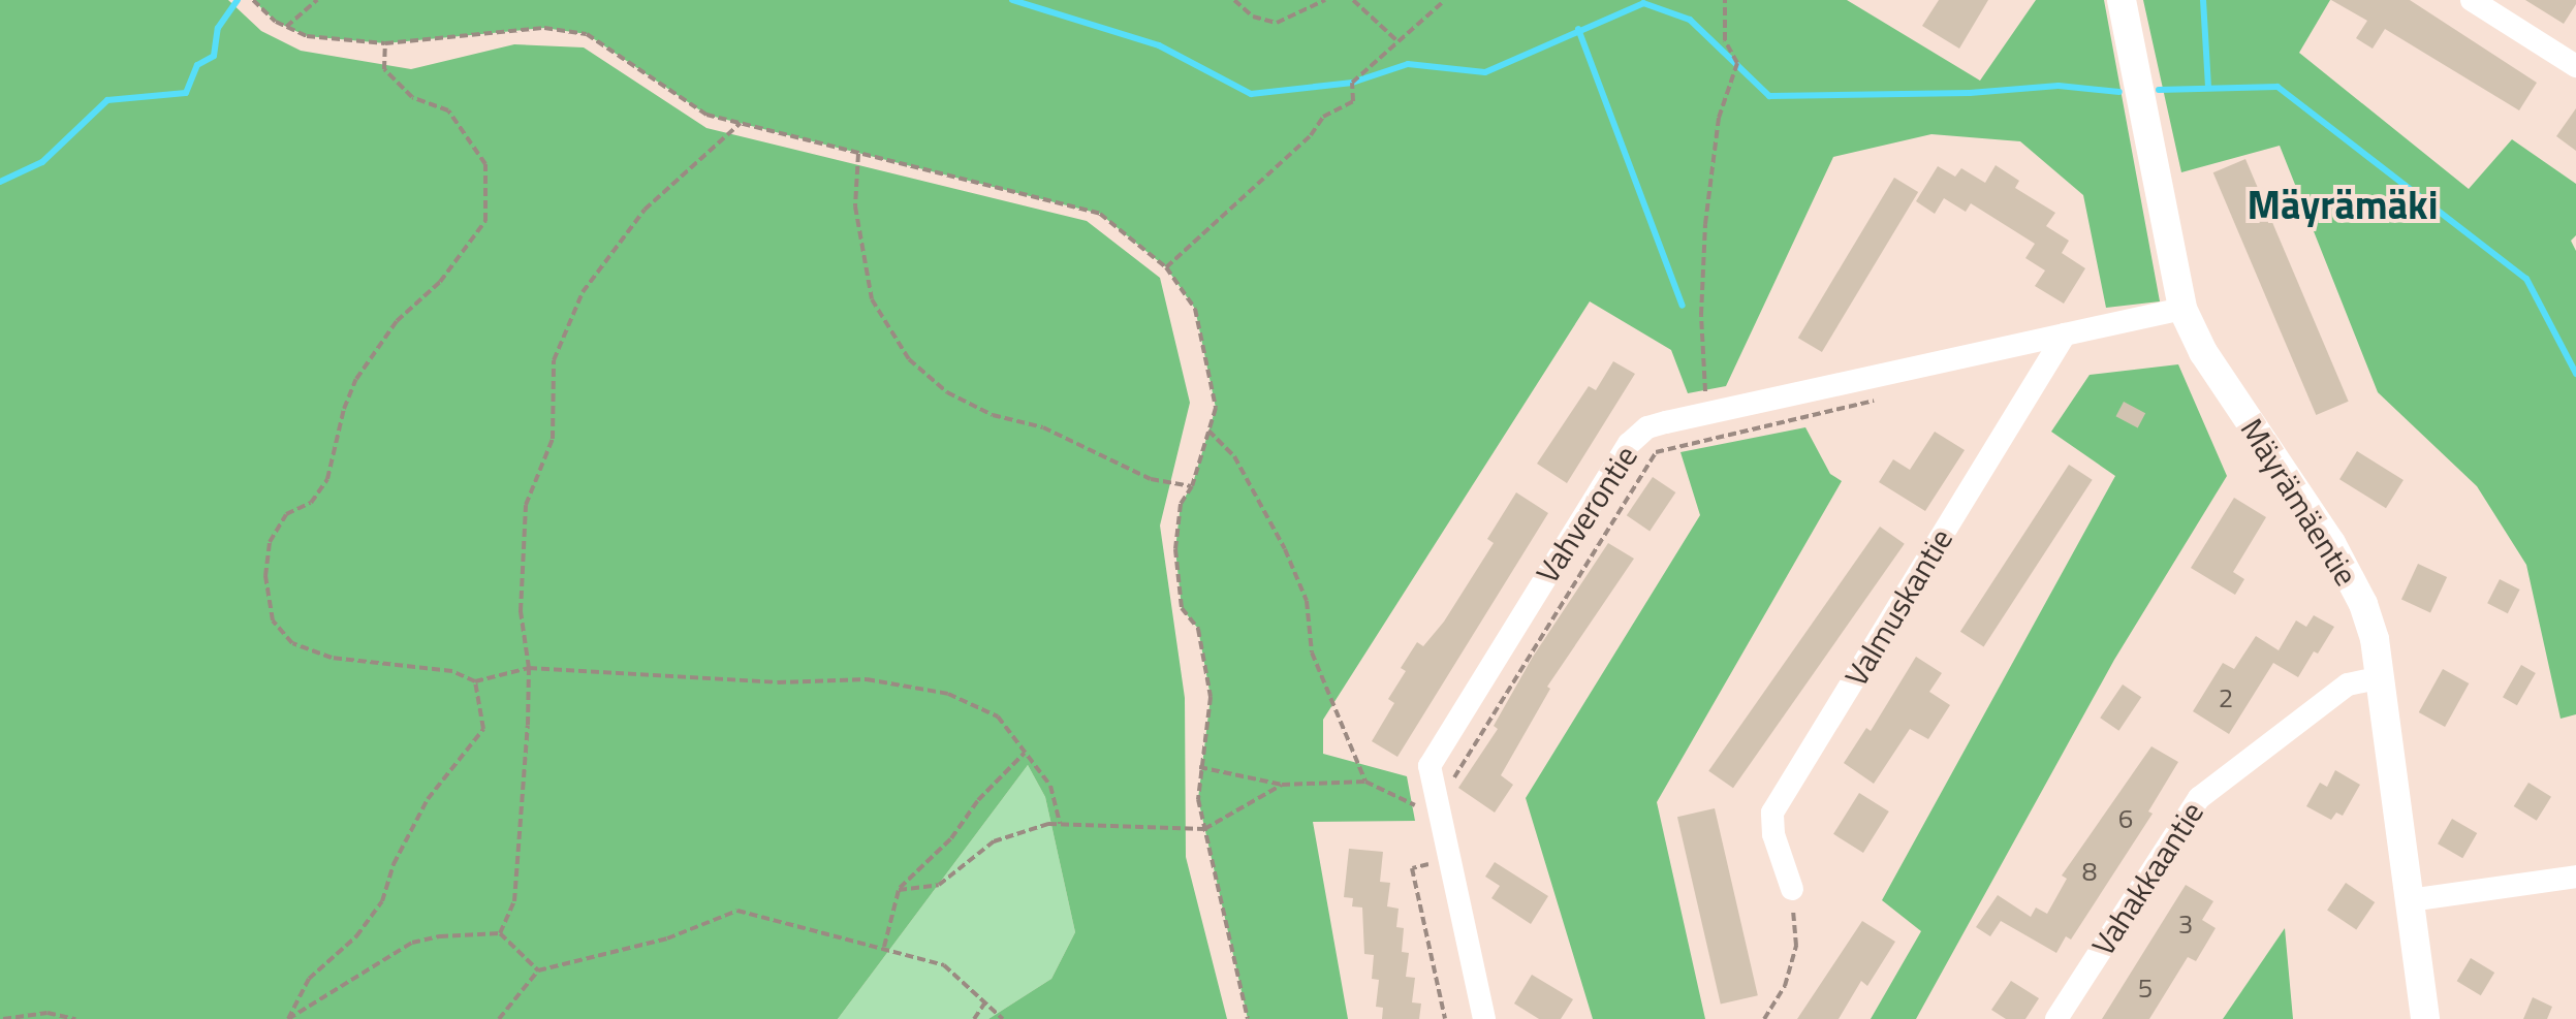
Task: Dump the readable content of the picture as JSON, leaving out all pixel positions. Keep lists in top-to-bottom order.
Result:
{
  "streets": {
    "street": [
      "Mäyrämäentie",
      "Vahverontie",
      "Valmuskantie",
      "Vahakkaantie"
    ]
  },
  "crossings": [
    ["Mäyrämäentie", "Vahverontie"],
    ["Mäyrämäentie", "Vahakkaantie"],
    ["Vahverontie", "Valmuskantie"]
  ],
  "districts": ["Mäyrämäki"],
  "house_numbers": [
    "2",
    "6",
    "8",
    "3",
    "5"
  ]
}
